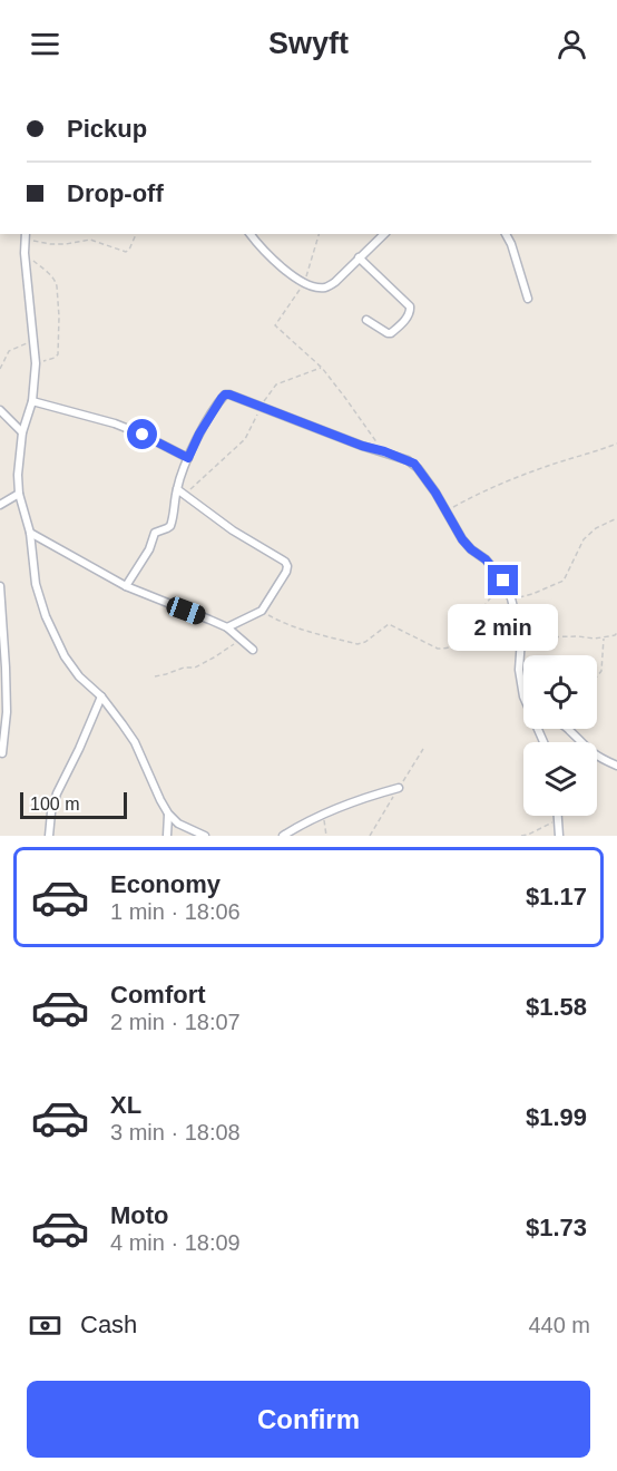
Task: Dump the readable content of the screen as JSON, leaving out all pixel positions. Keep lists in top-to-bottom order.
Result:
{
  "scale_bar": "100 m",
  "page": {
    "header": "Swyft",
    "banner": ["Pickup", "Drop-off"],
    "bubble": "2 min",
    "scale": "100 m",
    "list": [
      {
        "name": "Economy",
        "note": "1 min · 18:06",
        "value": "$1.17"
      },
      {
        "name": "Comfort",
        "note": "2 min · 18:07",
        "value": "$1.58"
      },
      {
        "name": "XL",
        "note": "3 min · 18:08",
        "value": "$1.99"
      },
      {
        "name": "Moto",
        "note": "4 min · 18:09",
        "value": "$1.73"
      }
    ],
    "pay": ["Cash", "440 m"],
    "buttons": "Confirm"
  }
}
